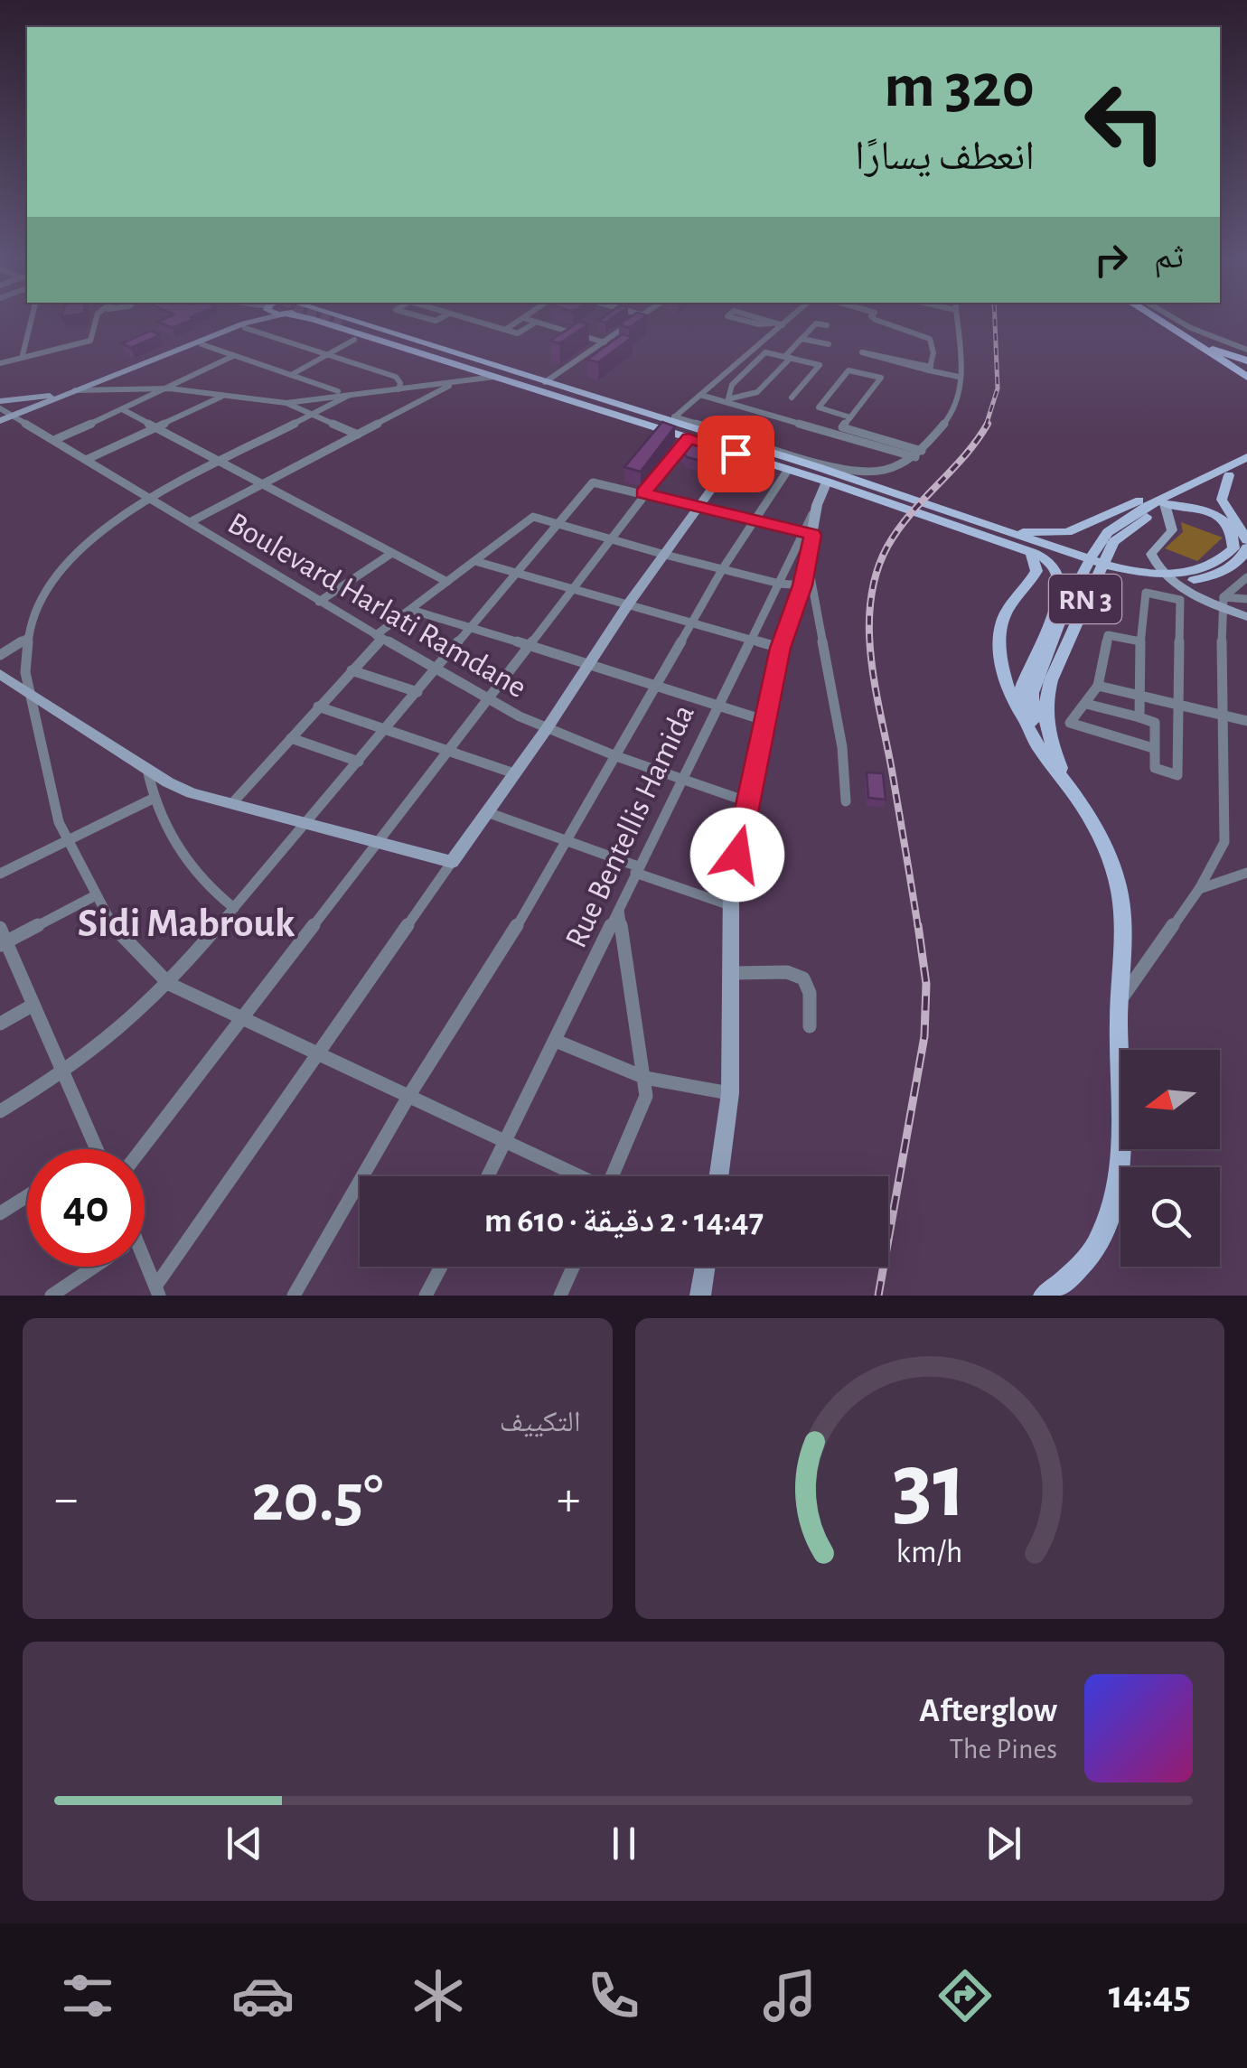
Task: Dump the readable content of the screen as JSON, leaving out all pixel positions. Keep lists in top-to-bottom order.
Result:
{
  "streets": {
    "main road": ["RN 3"],
    "street": ["Boulevard Harlati Ramdane", "Rue Bentellis Hamida"]
  },
  "crossings": [
    ["Boulevard Harlati Ramdane", "Rue Bentellis Hamida"]
  ],
  "districts": ["Sidi Mabrouk"],
  "north": "left",
  "page": {
    "turn": ["320 m", "انعطف يسارًا"],
    "then": "ثم",
    "limit": "40",
    "trip": "14:47 · 2 دقيقة · 610 m",
    "tile": "التكييف",
    "heat": ["−", "20.5°", "+"],
    "song": ["Afterglow", "The Pines"],
    "tabs": "14:45",
    "gauge": ["31", "km/h"]
  }
}
